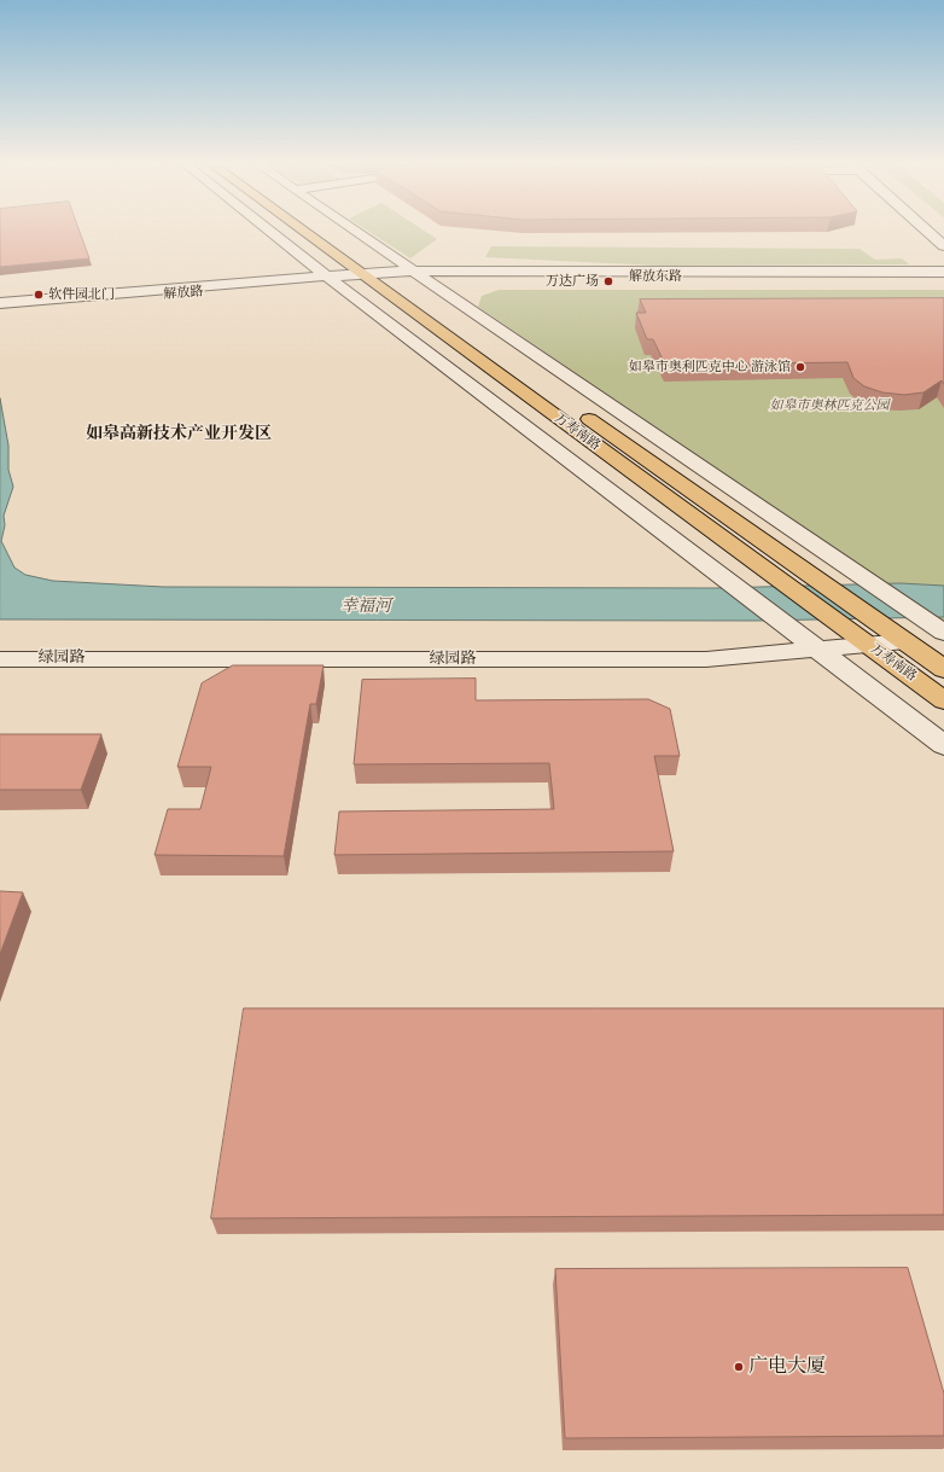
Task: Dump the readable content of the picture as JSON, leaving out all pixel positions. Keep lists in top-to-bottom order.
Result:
{
  "streets": {
    "main road": ["万寿南路"],
    "street": ["解放东路", "解放路", "绿园路"]
  },
  "crossings": [
    ["解放东路", "解放路"],
    ["解放东路", "万寿南路"],
    ["解放路", "万寿南路"],
    ["万寿南路", "绿园路"]
  ],
  "districts": ["如皋高新技术产业开发区"],
  "water": ["幸福河"],
  "parks": ["如皋市奥林匹克公园"],
  "places": [
    "万达广场",
    "软件园北门",
    "如皋市奥利匹克中心 游泳馆",
    "广电大厦"
  ]
}
